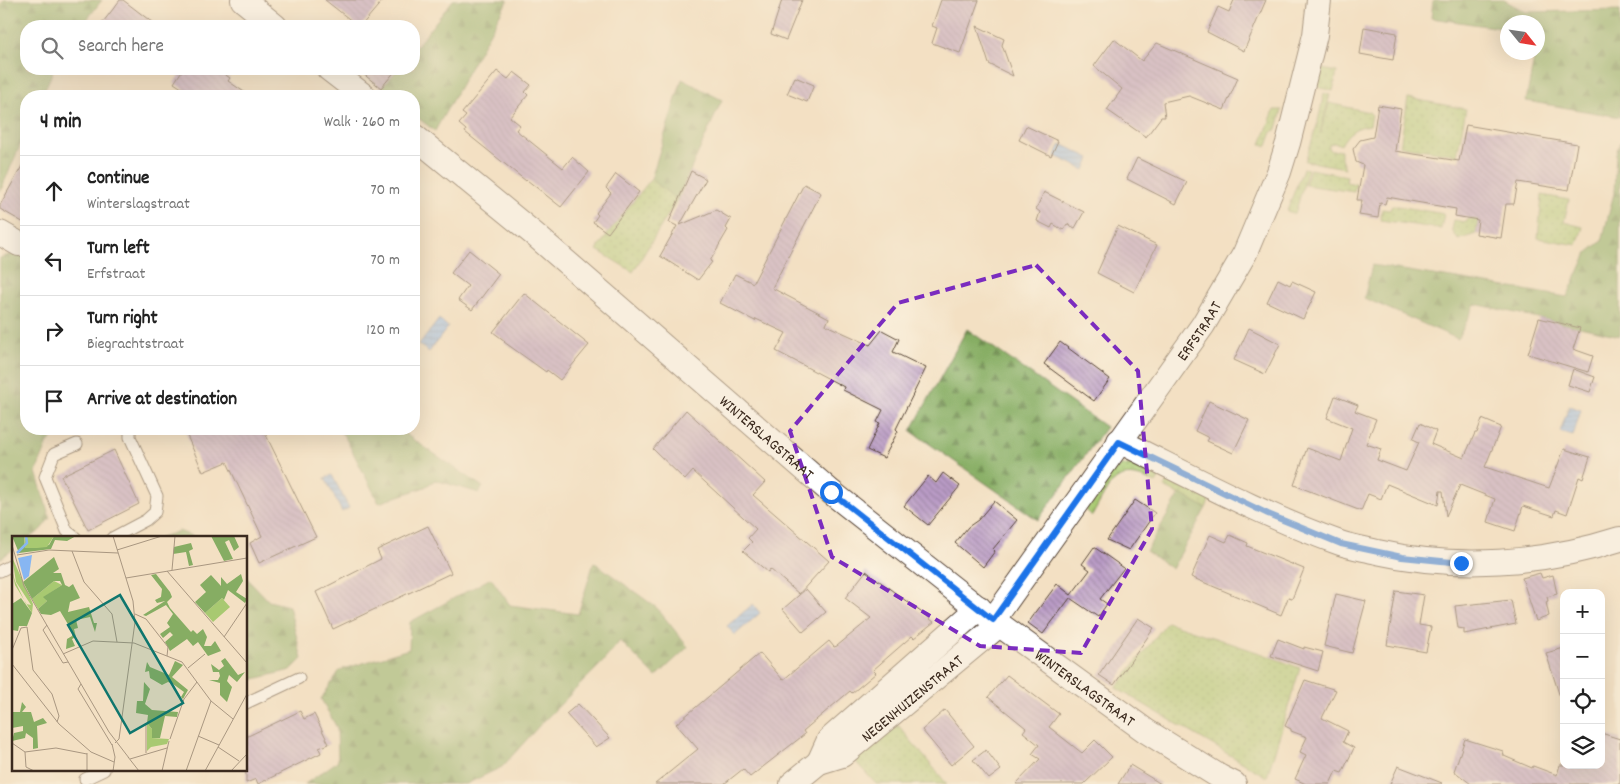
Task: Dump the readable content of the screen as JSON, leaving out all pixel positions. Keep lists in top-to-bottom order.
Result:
{
  "streets": {
    "street": ["ERFSTRAAT", "WINTERSLAGSTRAAT", "NEGENHUIZENSTRAAT"]
  },
  "crossings": [
    ["ERFSTRAAT", "WINTERSLAGSTRAAT"],
    ["ERFSTRAAT", "NEGENHUIZENSTRAAT"],
    ["WINTERSLAGSTRAAT", "NEGENHUIZENSTRAAT"]
  ],
  "north": "bottom right",
  "page": {
    "search": "Search here",
    "heading": ["4 min", "Walk · 260 m"],
    "list": [
      ["Continue", "Winterslagstraat", "70 m"],
      ["Turn left", "Erfstraat", "70 m"],
      ["Turn right", "Biegrachtstraat", "120 m"],
      "Arrive at destination"
    ],
    "map_buttons": ["+", "−"]
  }
}
